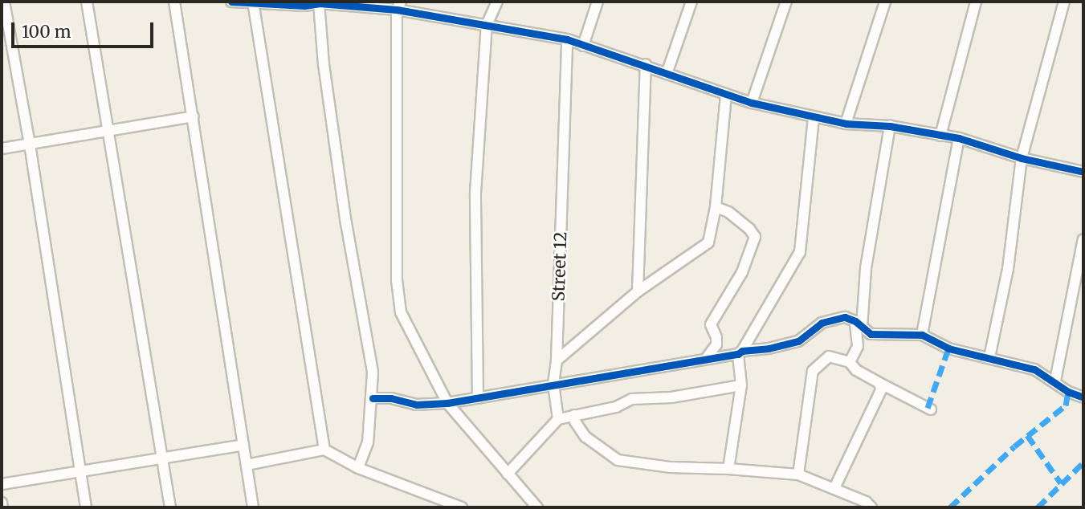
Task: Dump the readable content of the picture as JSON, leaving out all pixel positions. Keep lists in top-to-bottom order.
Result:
{
  "streets": {
    "street": ["Street 12"]
  },
  "scale_bar": "100 m"
}
